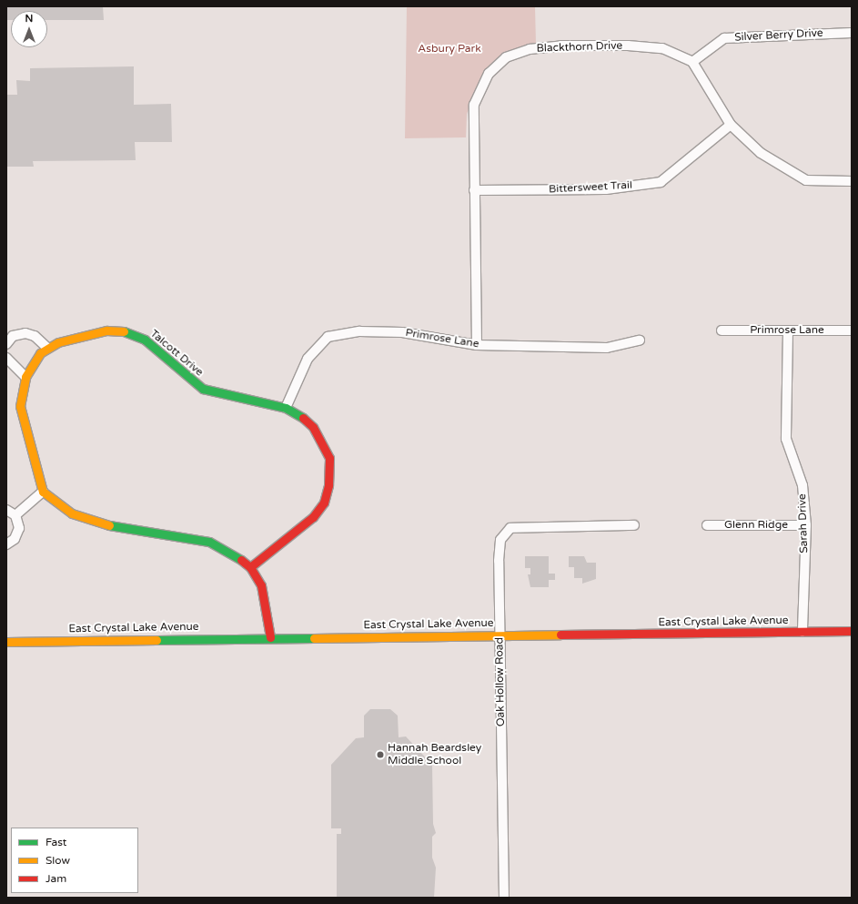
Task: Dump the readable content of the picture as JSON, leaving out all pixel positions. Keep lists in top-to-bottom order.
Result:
{
  "streets": {
    "street": [
      "Silver Berry Drive",
      "Blackthorn Drive",
      "Bittersweet Trail",
      "Primrose Lane",
      "Talcott Drive",
      "Sarah Drive",
      "Glenn Ridge",
      "East Crystal Lake Avenue",
      "Oak Hollow Road"
    ]
  },
  "crossings": [
    ["Silver Berry Drive", "Blackthorn Drive"],
    ["Blackthorn Drive", "Bittersweet Trail"],
    ["Blackthorn Drive", "Primrose Lane"],
    ["Primrose Lane", "Talcott Drive"],
    ["Primrose Lane", "Sarah Drive"],
    ["Sarah Drive", "Glenn Ridge"],
    ["Sarah Drive", "East Crystal Lake Avenue"],
    ["East Crystal Lake Avenue", "Oak Hollow Road"]
  ],
  "parks": ["Asbury Park"],
  "places": ["Hannah Beardsley Middle School"],
  "legend": ["Fast", "Slow", "Jam"],
  "north": "top"
}
